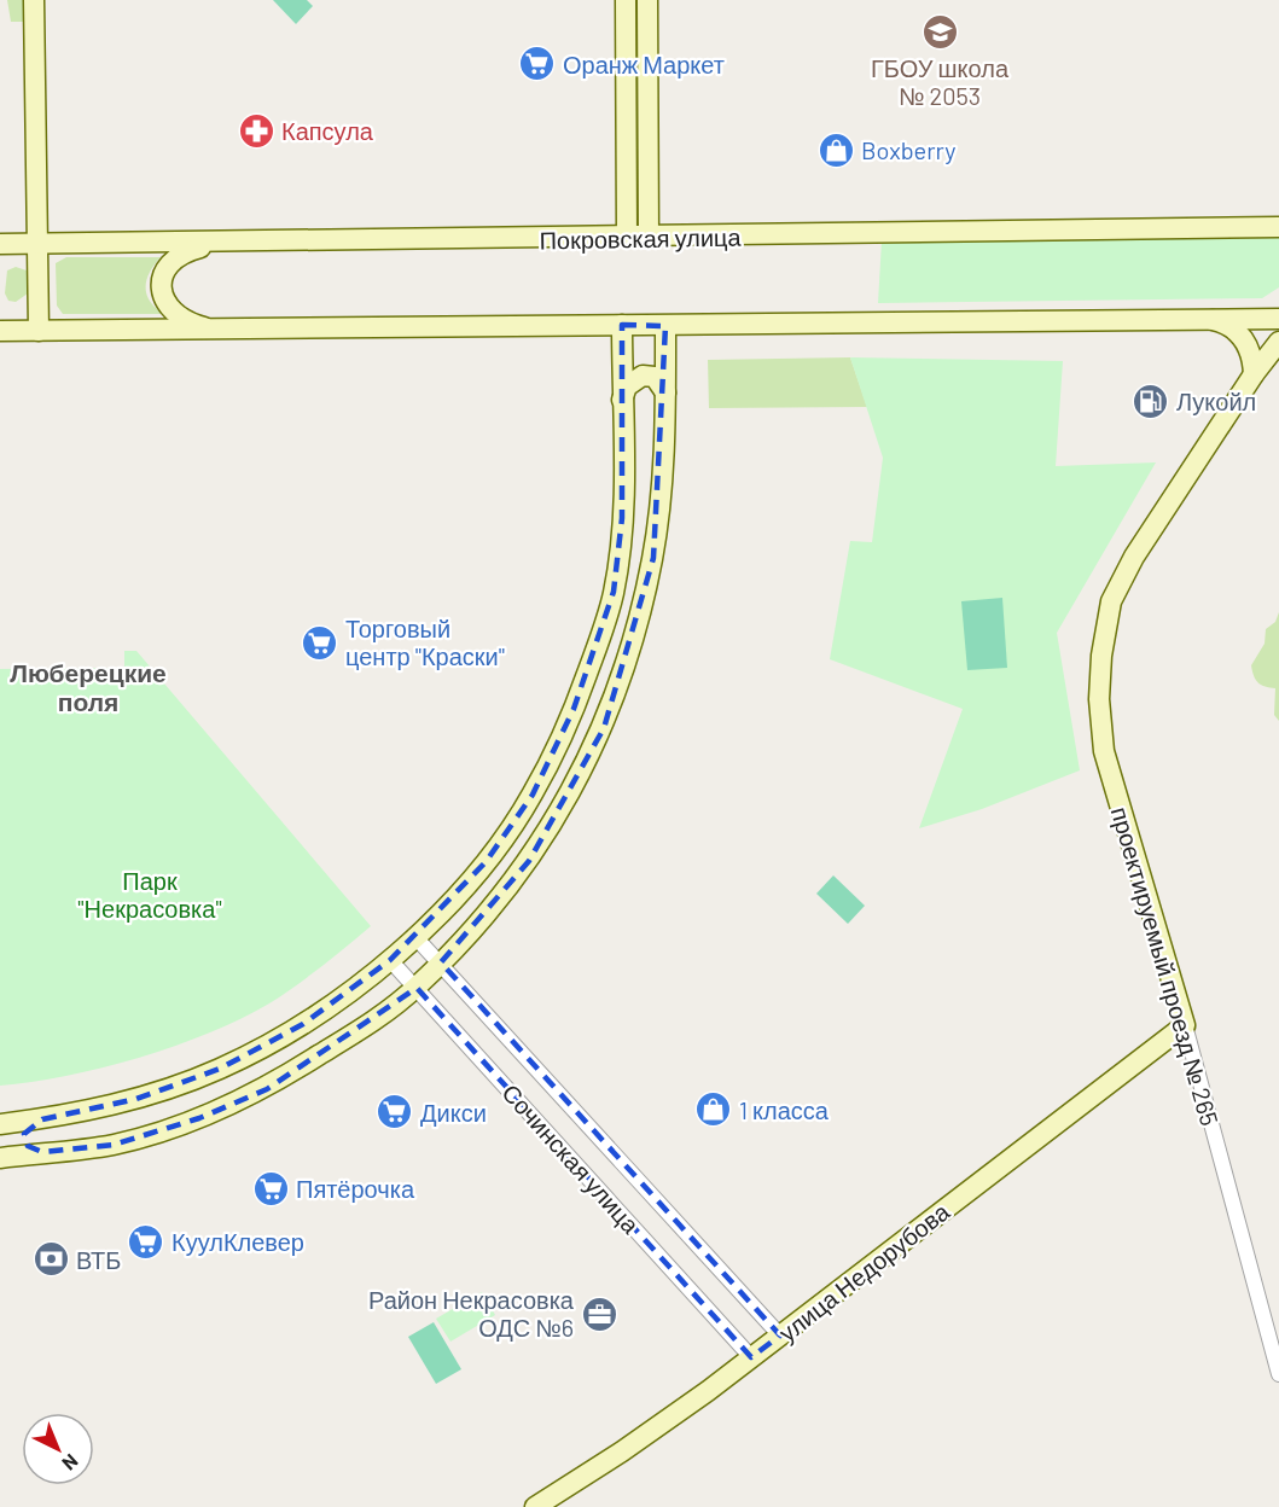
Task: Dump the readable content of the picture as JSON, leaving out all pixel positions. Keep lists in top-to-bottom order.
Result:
{
  "streets": {
    "street": [
      "Покровская улица",
      "проектируемый проезд № 265",
      "Сочинская улица",
      "улица Недорубова"
    ]
  },
  "crossings": [
    ["проектируемый проезд № 265", "улица Недорубова"],
    ["Сочинская улица", "улица Недорубова"]
  ],
  "districts": ["Люберецкие поля"],
  "parks": ["Парк \"Некрасовка\""],
  "places": {
    "school or university": ["ГБОУ школа № 2053"],
    "supermarket": [
      "Оранж Маркет",
      "Торговый центр \"Краски\"",
      "Дикси",
      "Пятёрочка",
      "КуулКлевер"
    ],
    "pharmacy": ["Капсула"],
    "shop": ["Boxberry", "1 класса"],
    "fuel station": ["Лукойл"],
    "bank": ["ВТБ"],
    "office": ["Район Некрасовка ОДС №6"]
  },
  "north": "bottom right"
}
